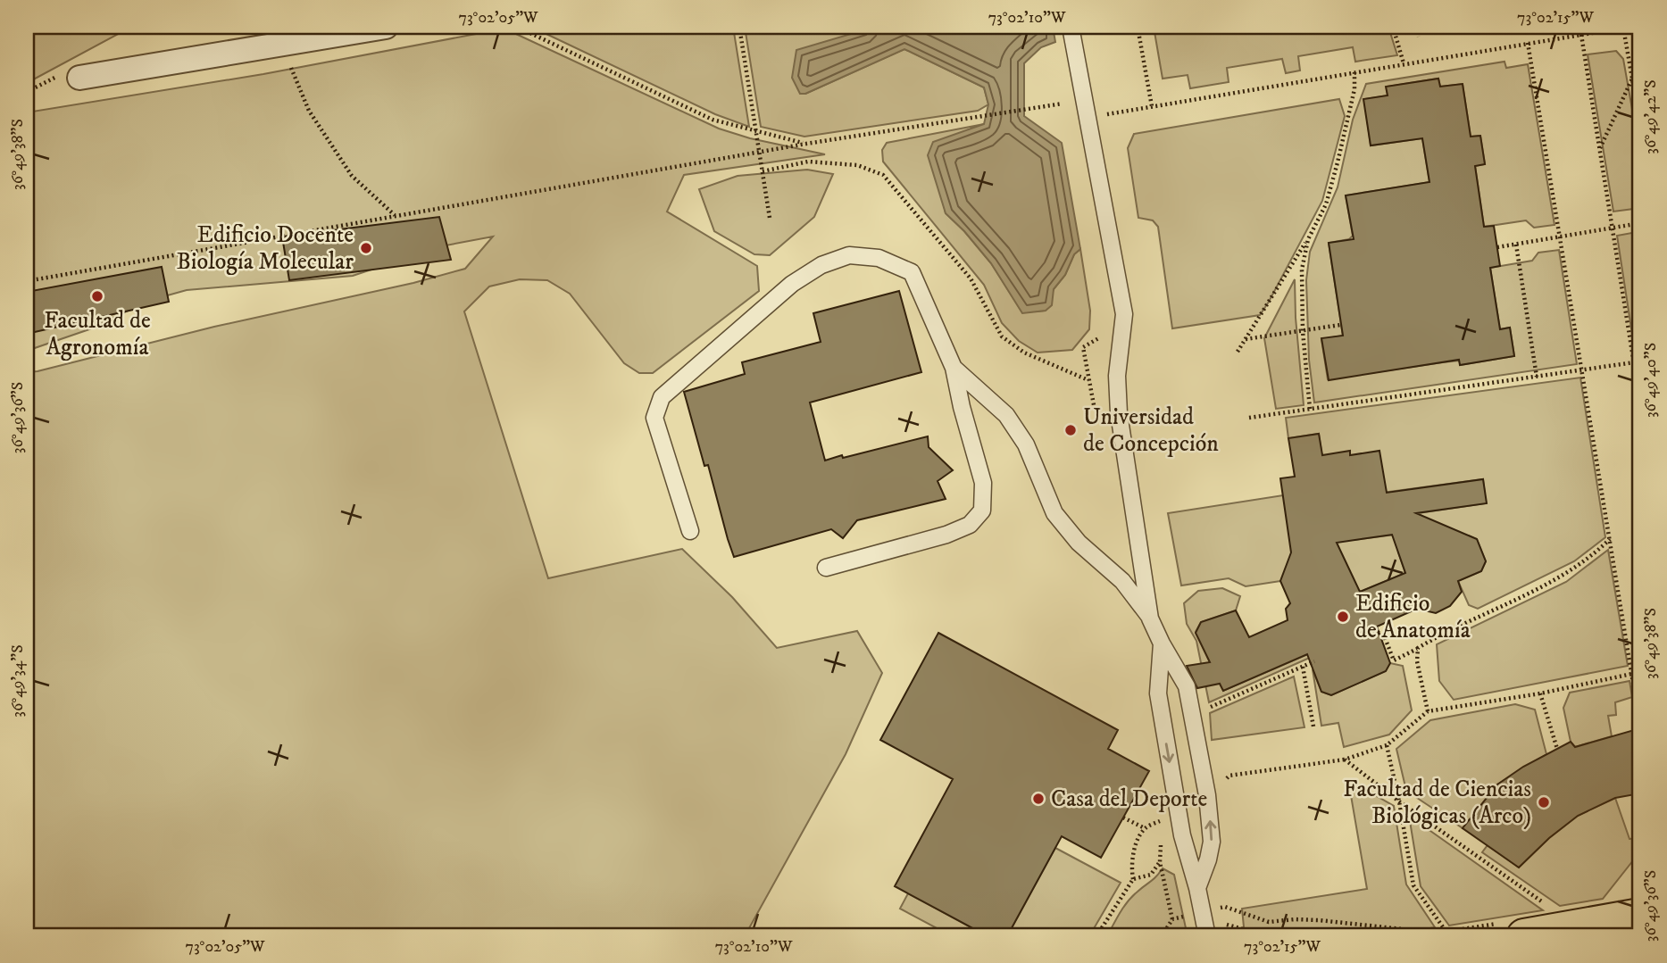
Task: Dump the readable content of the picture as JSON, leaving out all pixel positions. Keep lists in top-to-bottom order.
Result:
{
  "places": [
    "Edificio Docente Biología Molecular",
    "Facultad de Agronomía",
    "Universidad de Concepción",
    "Edificio de Anatomía",
    "Casa del Deporte",
    "Facultad de Ciencias Biológicas (Arco)"
  ],
  "coordinates": [
    "73°02'05\"W",
    "73°02'10\"W",
    "73°02'15\"W",
    "36°49'42\"S",
    "36°49'38\"S",
    "36°49'40\"S",
    "36°49'36\"S",
    "36°49'34\"S"
  ]
}
